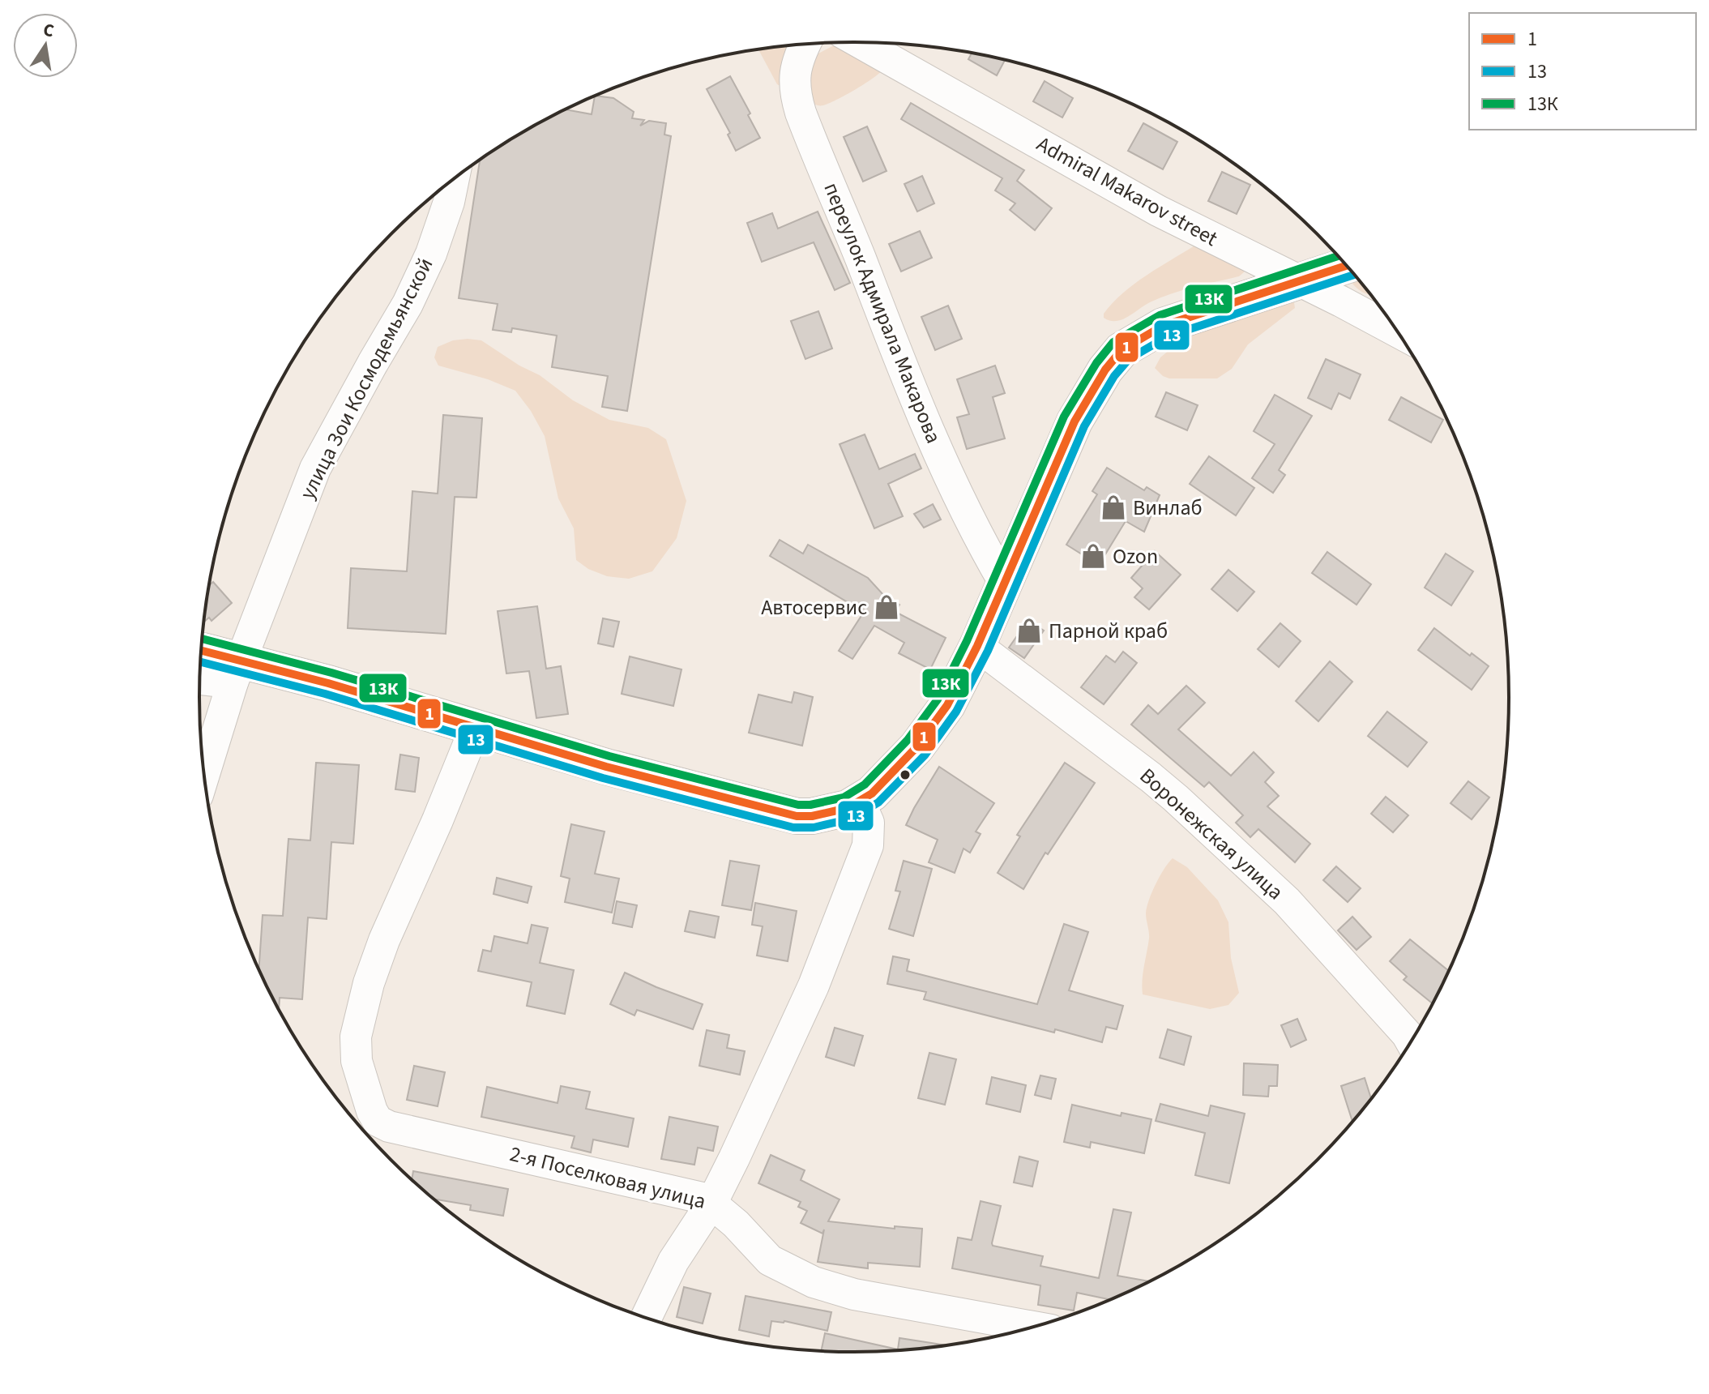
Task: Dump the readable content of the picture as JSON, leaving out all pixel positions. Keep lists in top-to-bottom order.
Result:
{
  "streets": {
    "street": [
      "Admiral Makarov street",
      "переулок Адмирала Макарова",
      "улица Зои Космодемьянской",
      "Воронежская улица",
      "2-я Поселковая улица"
    ]
  },
  "places": {
    "shop": [
      "Винлаб",
      "Ozon",
      "Автосервис",
      "Парной краб"
    ]
  },
  "lines": ["transit line 13К", "transit line 1", "transit line 13"],
  "legend": ["1", "13", "13К"],
  "north": "top"
}
